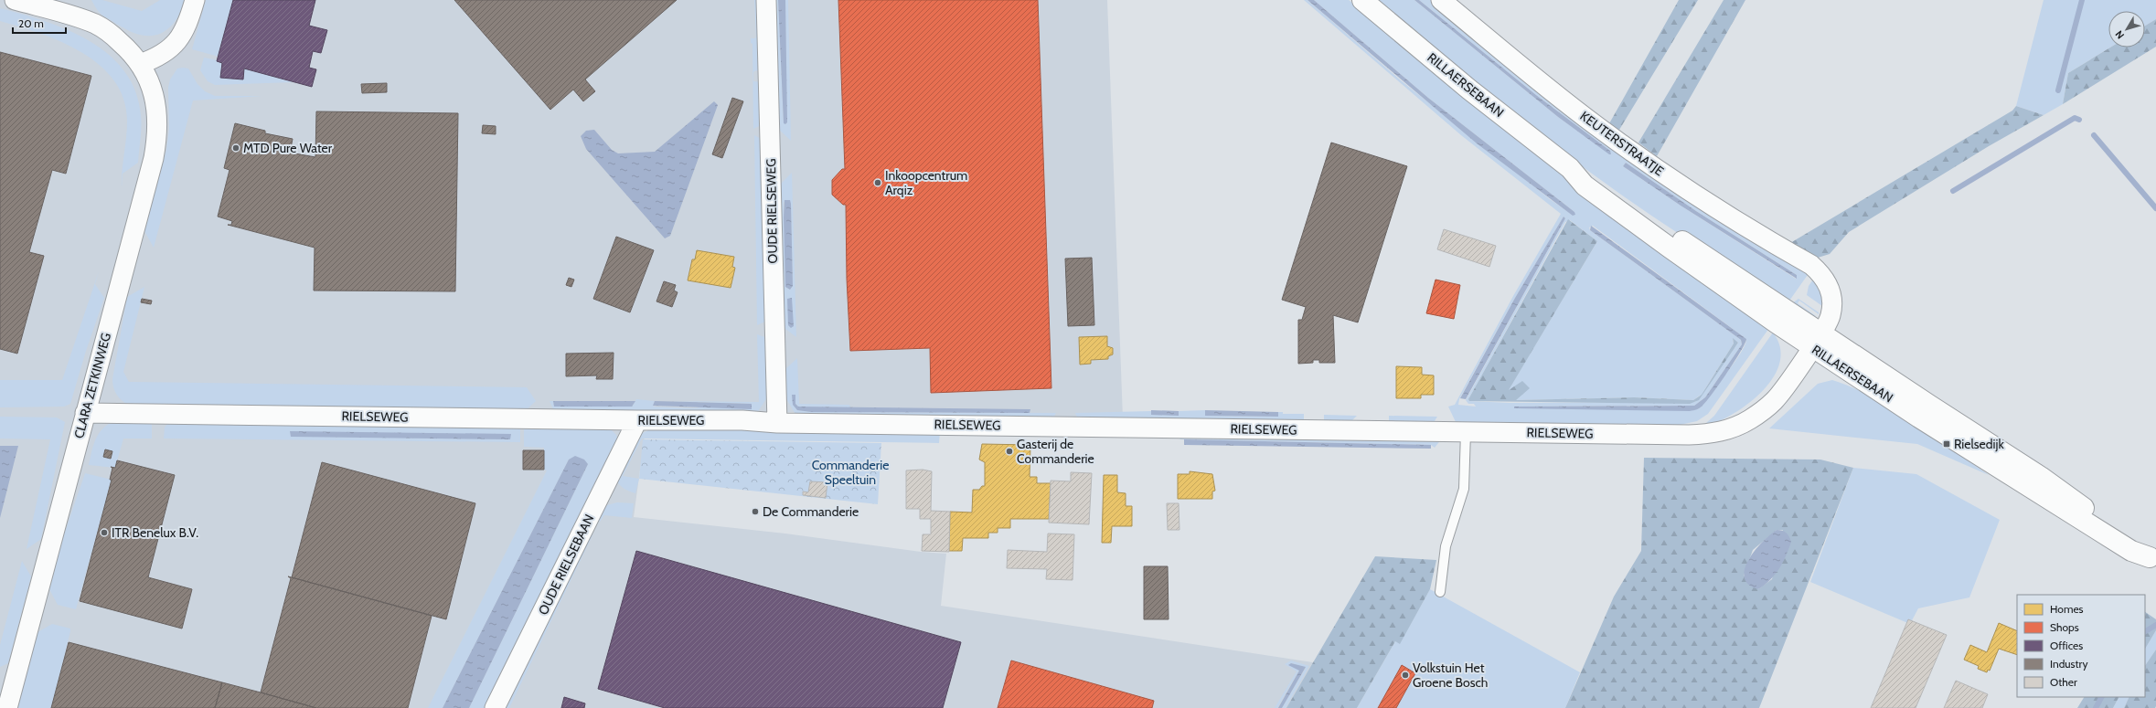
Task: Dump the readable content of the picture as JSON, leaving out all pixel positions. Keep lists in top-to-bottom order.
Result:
{
  "streets": {
    "street": [
      "RILLAERSEBAAN",
      "KEUTERSTRAATJE",
      "OUDE RIELSEWEG",
      "CLARA ZETKINWEG",
      "RIELSEWEG",
      "OUDE RIELSEBAAN"
    ]
  },
  "crossings": [
    ["RILLAERSEBAAN", "KEUTERSTRAATJE"],
    ["RILLAERSEBAAN", "RIELSEWEG"],
    ["KEUTERSTRAATJE", "RIELSEWEG"],
    ["OUDE RIELSEWEG", "RIELSEWEG"],
    ["CLARA ZETKINWEG", "RIELSEWEG"],
    ["RIELSEWEG", "OUDE RIELSEBAAN"]
  ],
  "parks": ["Commanderie Speeltuin"],
  "places": {
    "other": [
      "MTD Pure Water",
      "Inkoopcentrum Arqiz",
      "Gasterij de Commanderie",
      "De Commanderie",
      "ITR Benelux B.V.",
      "Volkstuin Het Groene Bosch"
    ],
    "transit": ["Rielsedijk"]
  },
  "legend": [
    "Homes",
    "Shops",
    "Offices",
    "Industry",
    "Other"
  ],
  "scale_bar": "20 m",
  "north": "bottom left"
}
